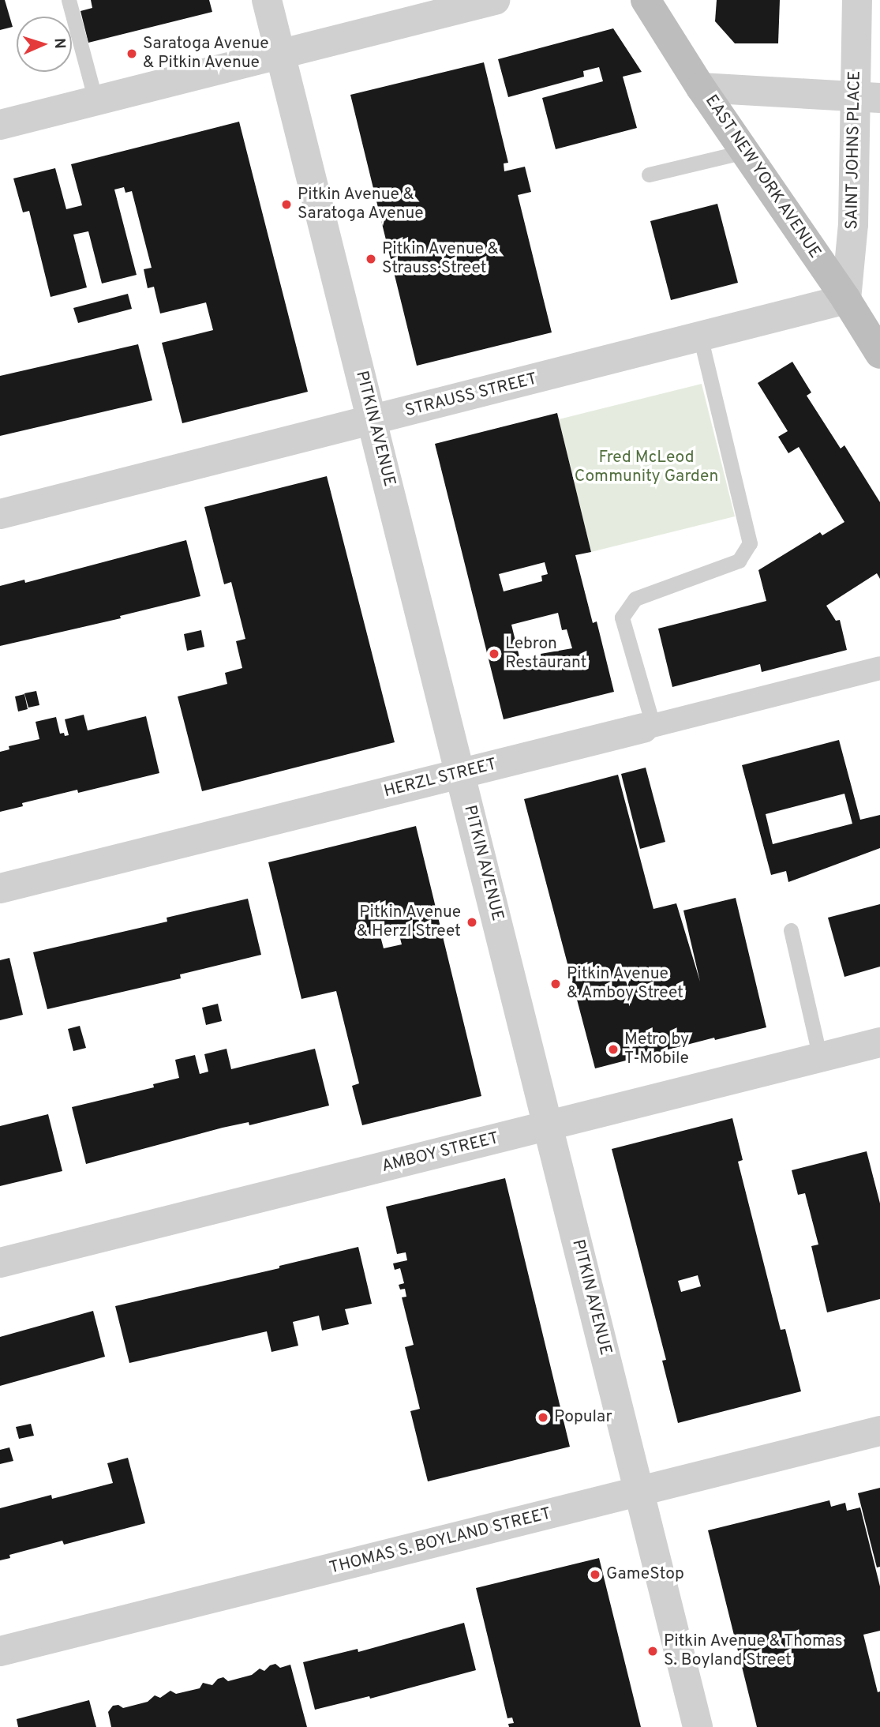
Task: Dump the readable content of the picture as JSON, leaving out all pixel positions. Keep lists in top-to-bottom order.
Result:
{
  "streets": {
    "main road": ["EAST NEW YORK AVENUE"],
    "street": [
      "SAINT JOHNS PLACE",
      "STRAUSS STREET",
      "PITKIN AVENUE",
      "HERZL STREET",
      "AMBOY STREET",
      "THOMAS S. BOYLAND STREET"
    ]
  },
  "crossings": [
    ["SAINT JOHNS PLACE", "EAST NEW YORK AVENUE"],
    ["SAINT JOHNS PLACE", "STRAUSS STREET"],
    ["EAST NEW YORK AVENUE", "STRAUSS STREET"],
    ["STRAUSS STREET", "PITKIN AVENUE"],
    ["PITKIN AVENUE", "HERZL STREET"],
    ["PITKIN AVENUE", "AMBOY STREET"],
    ["PITKIN AVENUE", "THOMAS S. BOYLAND STREET"]
  ],
  "parks": ["Fred McLeod Community Garden"],
  "places": [
    "Saratoga Avenue & Pitkin Avenue",
    "Pitkin Avenue & Saratoga Avenue",
    "Pitkin Avenue & Strauss Street",
    "Lebron Restaurant",
    "Pitkin Avenue & Herzl Street",
    "Pitkin Avenue & Amboy Street",
    "Metro by T-Mobile",
    "Popular",
    "GameStop",
    "Pitkin Avenue & Thomas S. Boyland Street"
  ],
  "north": "right"
}
